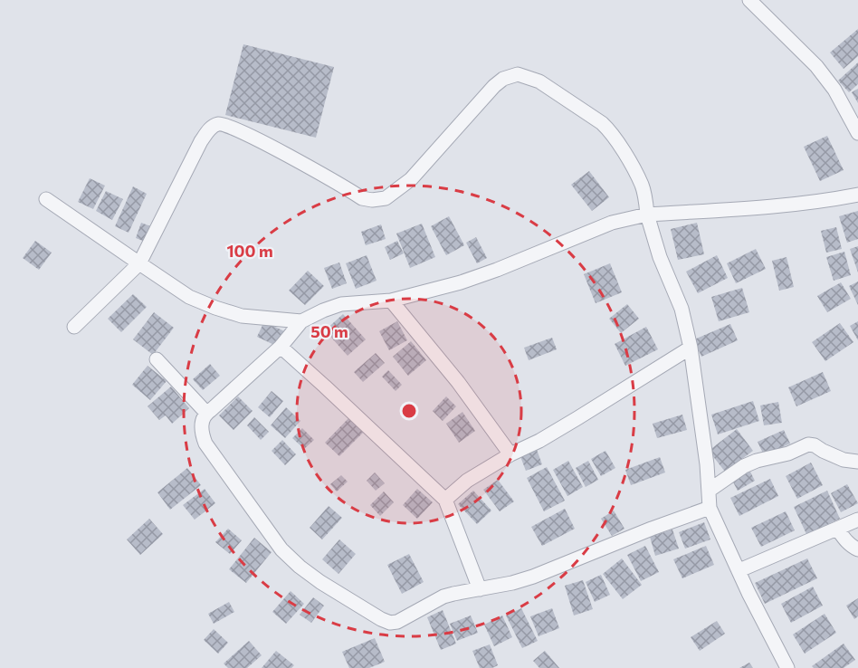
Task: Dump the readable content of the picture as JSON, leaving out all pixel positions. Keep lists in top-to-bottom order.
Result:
{
  "rings": ["100 m", "50 m"]
}
